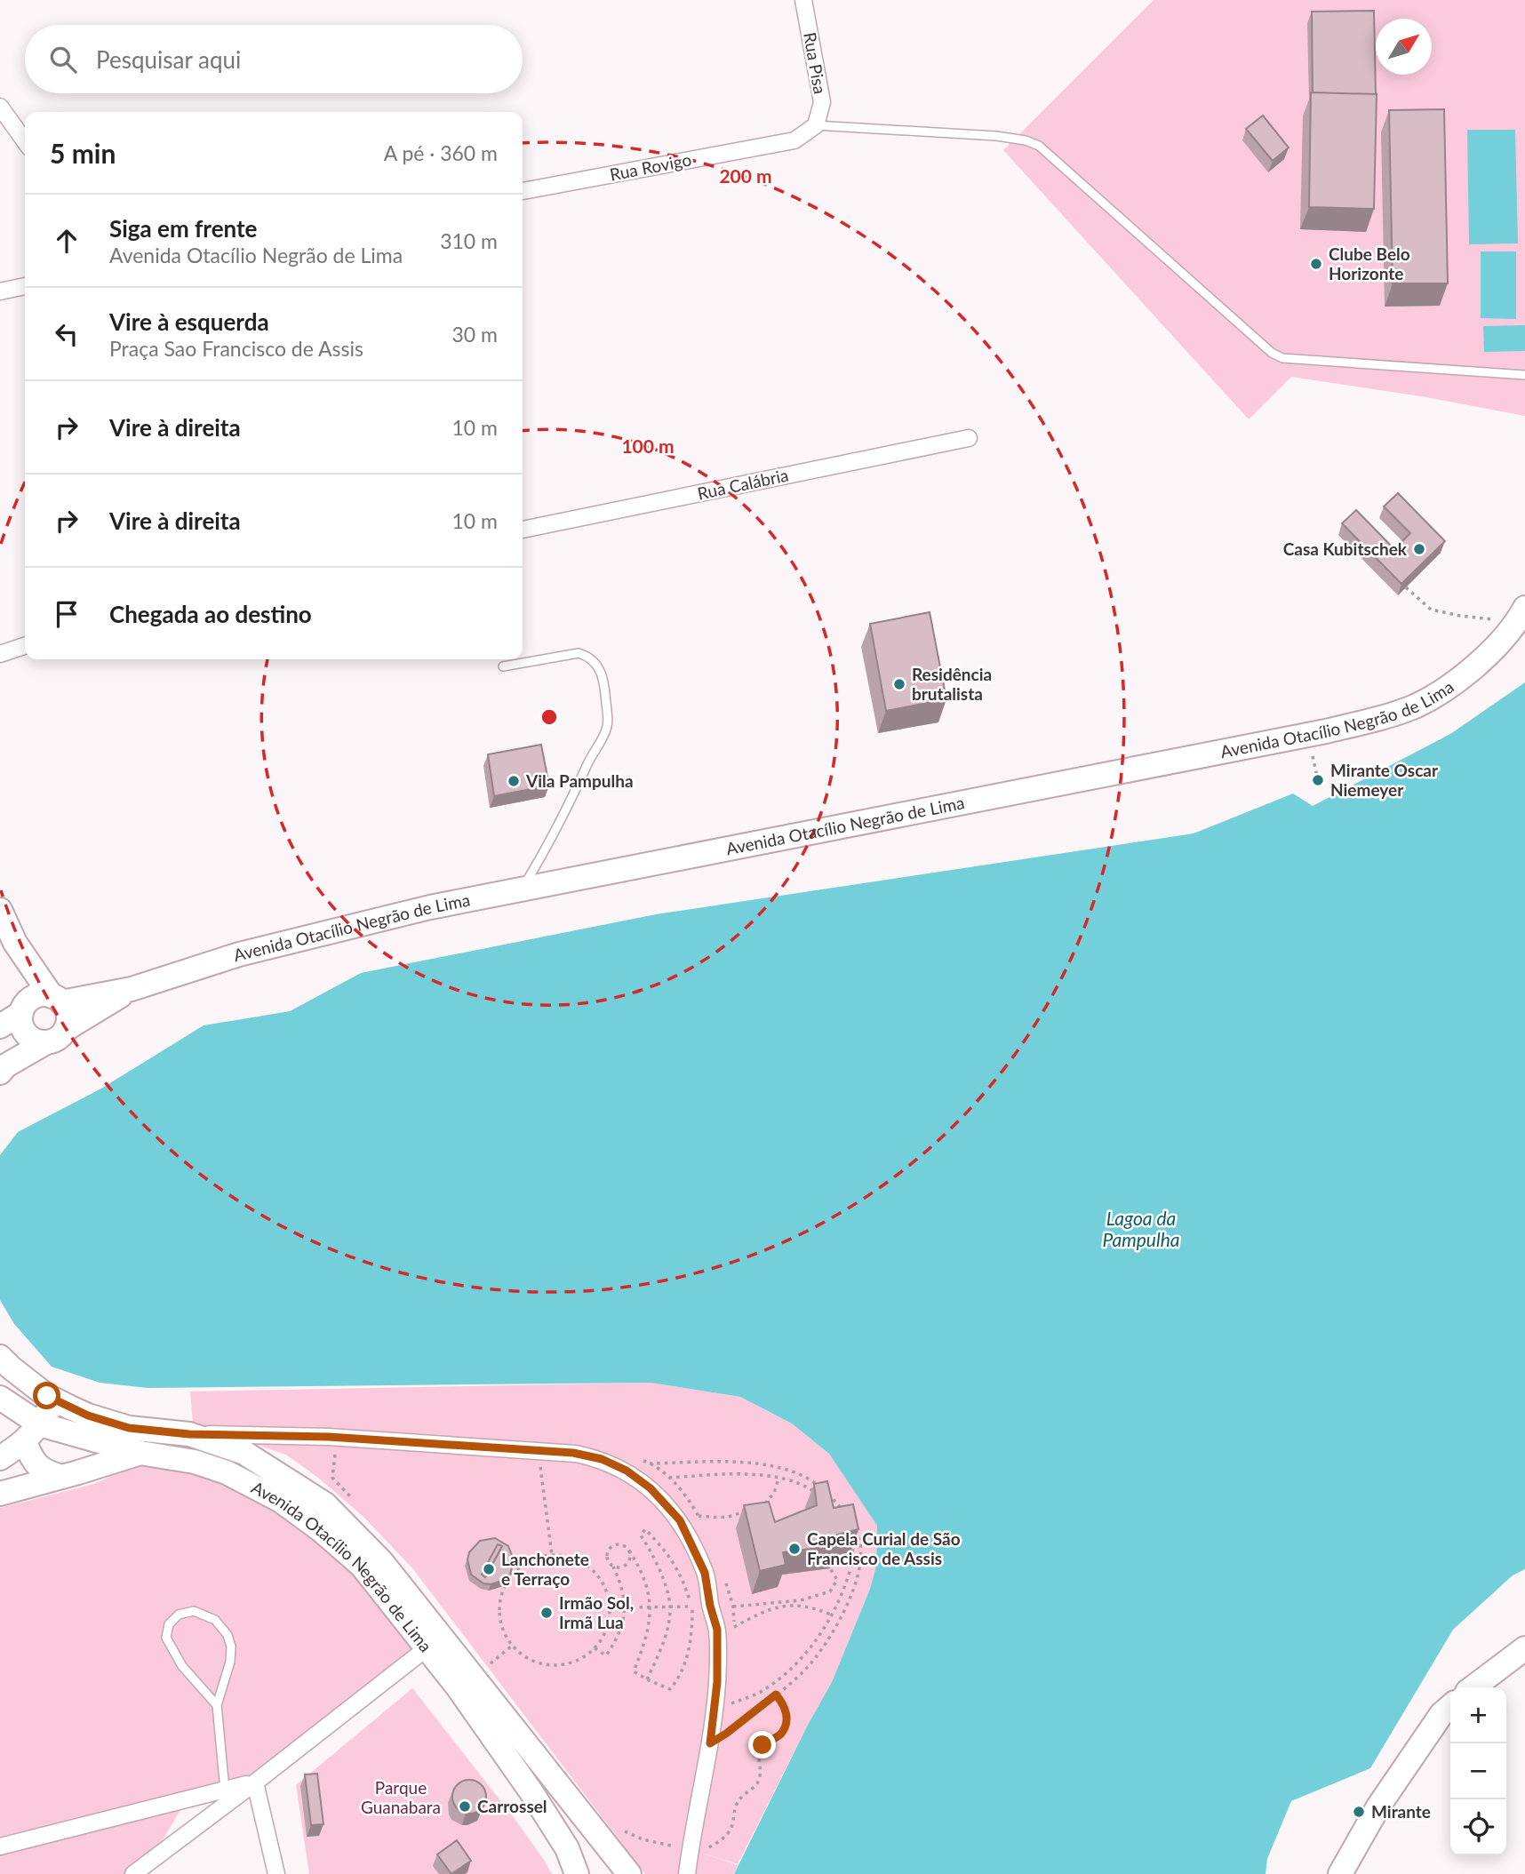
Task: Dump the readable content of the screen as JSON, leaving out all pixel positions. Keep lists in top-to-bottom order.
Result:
{
  "streets": {
    "street": [
      "Rua Pisa",
      "Rua Rovigo",
      "Rua Calábria",
      "Avenida Otacílio Negrão de Lima"
    ]
  },
  "crossings": [
    ["Rua Pisa", "Rua Rovigo"]
  ],
  "water": ["Lagoa da Pampulha"],
  "parks": ["Parque Guanabara"],
  "places": [
    "Clube Belo Horizonte",
    "Casa Kubitschek",
    "Residência brutalista",
    "Mirante Oscar Niemeyer",
    "Vila Pampulha",
    "Capela Curial de São Francisco de Assis",
    "Lanchonete e Terraço",
    "Irmão Sol, Irmã Lua",
    "Carrossel",
    "Mirante"
  ],
  "north": "top right",
  "page": {
    "search": "Pesquisar aqui",
    "heading": ["5 min", "A pé · 360 m"],
    "list": [
      ["Siga em frente", "Avenida Otacílio Negrão de Lima", "310 m"],
      ["Vire à esquerda", "Praça Sao Francisco de Assis", "30 m"],
      ["Vire à direita", "10 m"],
      ["Vire à direita", "10 m"],
      "Chegada ao destino"
    ],
    "map_buttons": ["+", "−"]
  },
  "rings": ["200 m", "100 m"]
}
